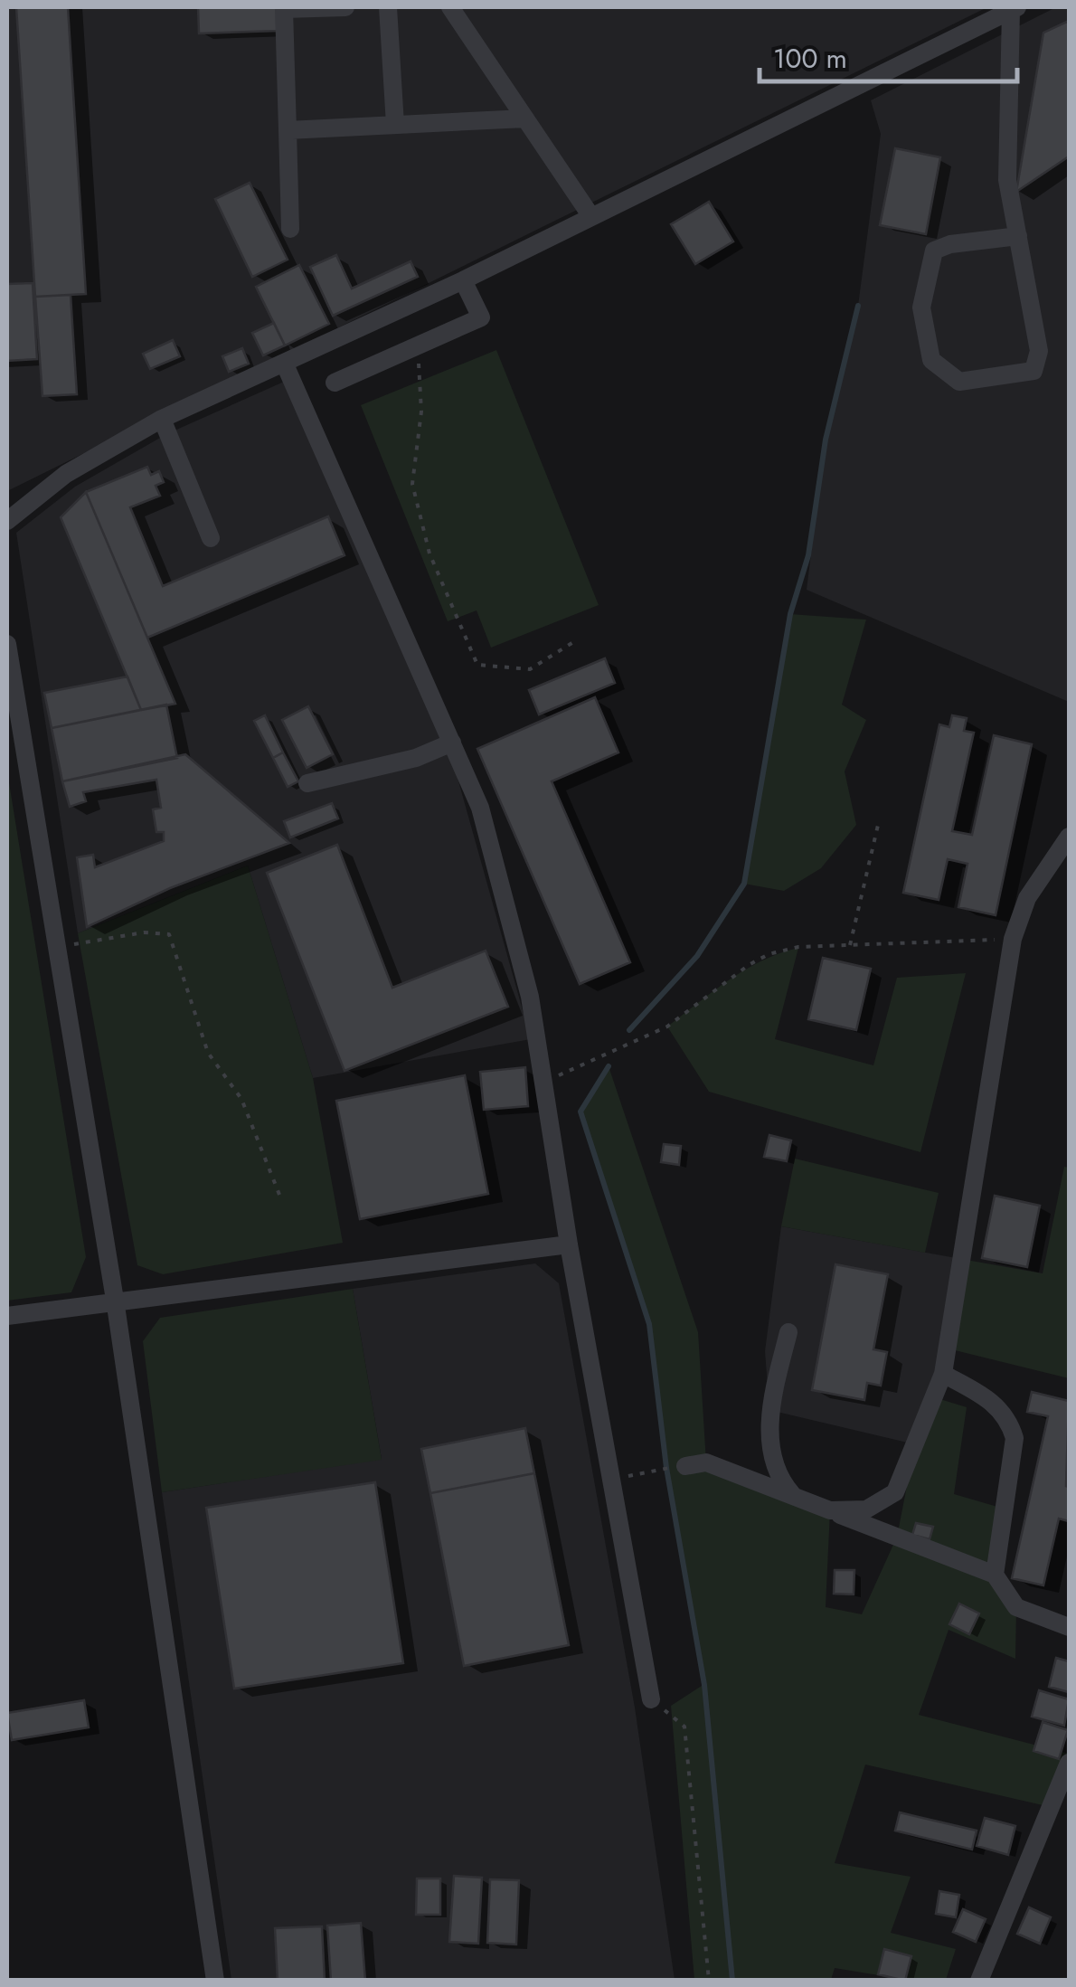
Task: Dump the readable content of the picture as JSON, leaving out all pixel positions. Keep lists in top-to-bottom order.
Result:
{
  "scale_bar": "100 m"
}
